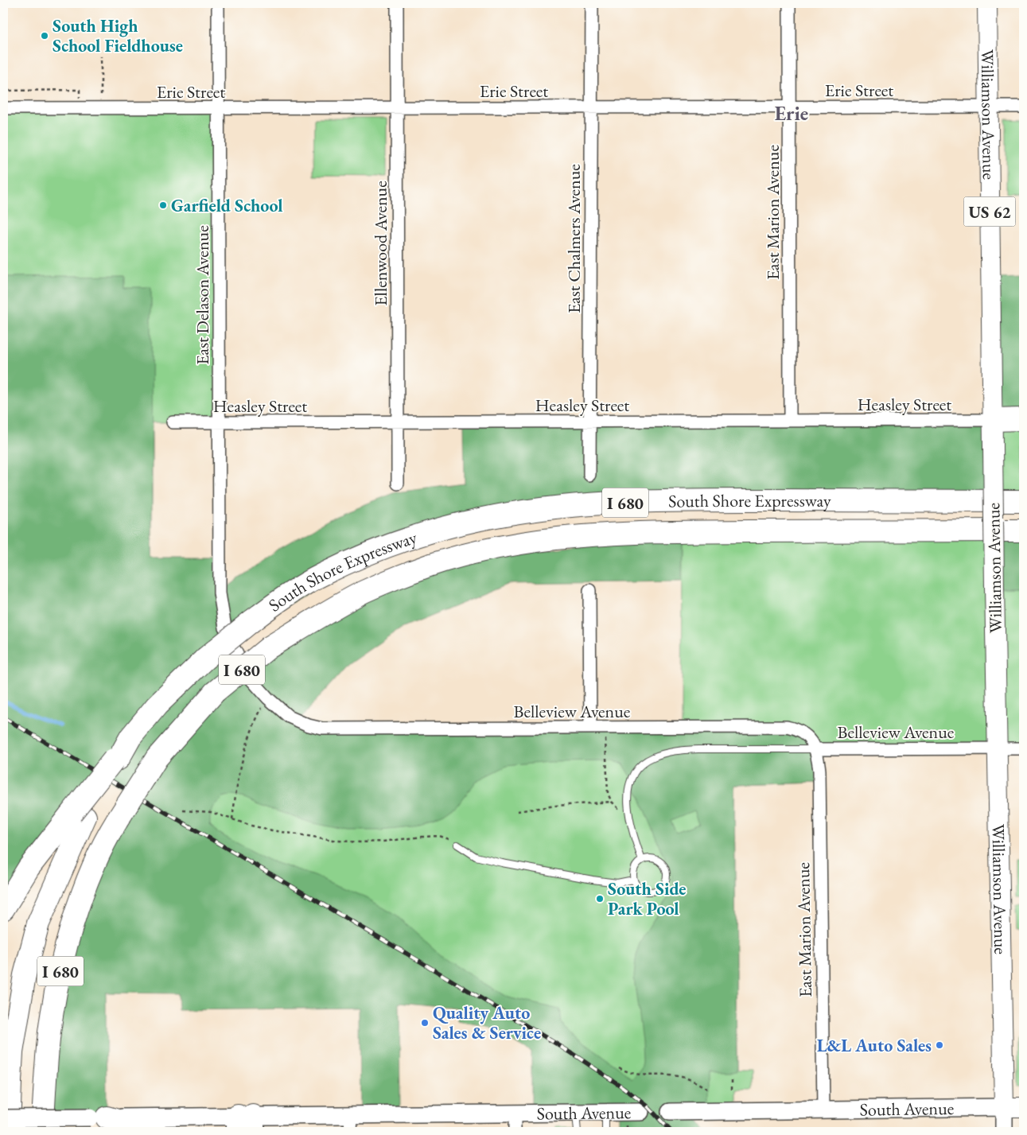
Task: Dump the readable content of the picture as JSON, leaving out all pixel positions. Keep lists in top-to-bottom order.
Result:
{
  "streets": {
    "highway": ["South Shore Expressway", "I 680"],
    "main road": ["Williamson Avenue", "US 62", "South Avenue"],
    "street": [
      "Erie Street",
      "East Marion Avenue",
      "East Chalmers Avenue",
      "Ellenwood Avenue",
      "East Delason Avenue",
      "Heasley Street",
      "Belleview Avenue"
    ]
  },
  "crossings": [
    ["Erie Street", "Williamson Avenue"],
    ["Erie Street", "East Marion Avenue"],
    ["Erie Street", "East Chalmers Avenue"],
    ["Erie Street", "Ellenwood Avenue"],
    ["Erie Street", "East Delason Avenue"],
    ["Williamson Avenue", "Heasley Street"],
    ["Williamson Avenue", "Belleview Avenue"],
    ["Williamson Avenue", "South Avenue"],
    ["East Marion Avenue", "Heasley Street"],
    ["East Marion Avenue", "Belleview Avenue"],
    ["East Marion Avenue", "South Avenue"],
    ["East Chalmers Avenue", "Heasley Street"],
    ["Ellenwood Avenue", "Heasley Street"],
    ["East Delason Avenue", "Heasley Street"],
    ["East Delason Avenue", "Belleview Avenue"]
  ],
  "districts": ["Erie"],
  "places": [
    "South High School Fieldhouse",
    "Garfield School",
    "South Side Park Pool",
    "Quality Auto Sales & Service",
    "L&L Auto Sales"
  ]
}
